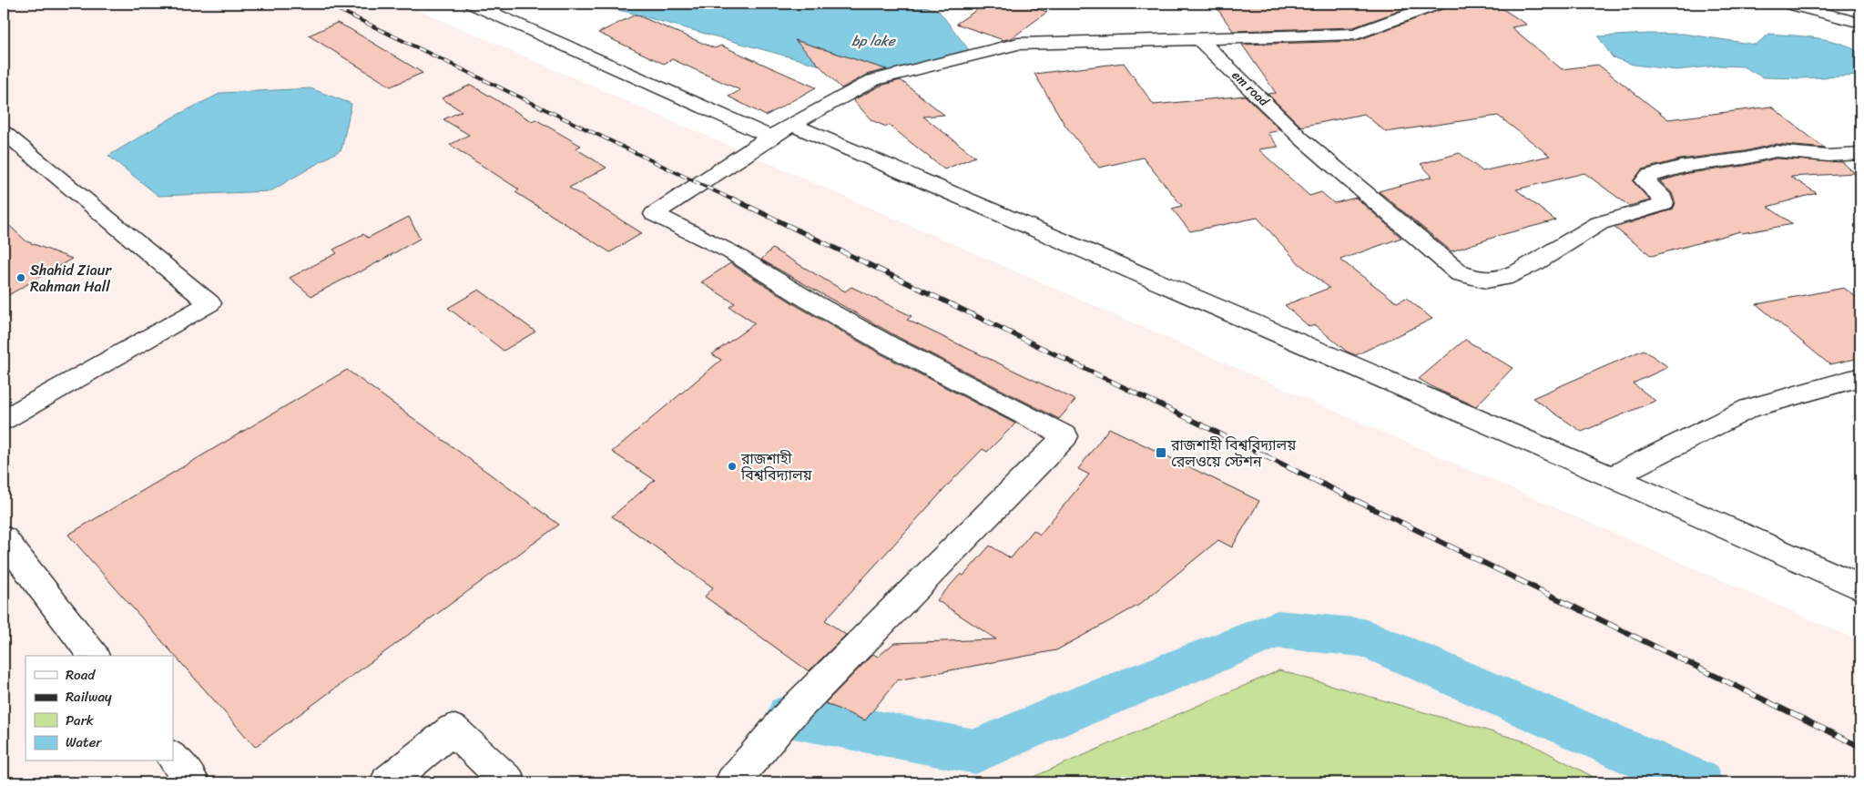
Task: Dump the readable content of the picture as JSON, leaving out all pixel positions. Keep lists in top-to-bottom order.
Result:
{
  "streets": {
    "street": ["em road"]
  },
  "water": ["bp lake"],
  "places": {
    "other": ["Shahid Ziaur Rahman Hall", "রাজশাহী বিশ্ববিদ্যালয়"],
    "transit": ["রাজশাহী বিশ্ববিদ্যালয় রেলওয়ে স্টেশন"]
  },
  "legend": [
    "Road",
    "Railway",
    "Park",
    "Water"
  ]
}
